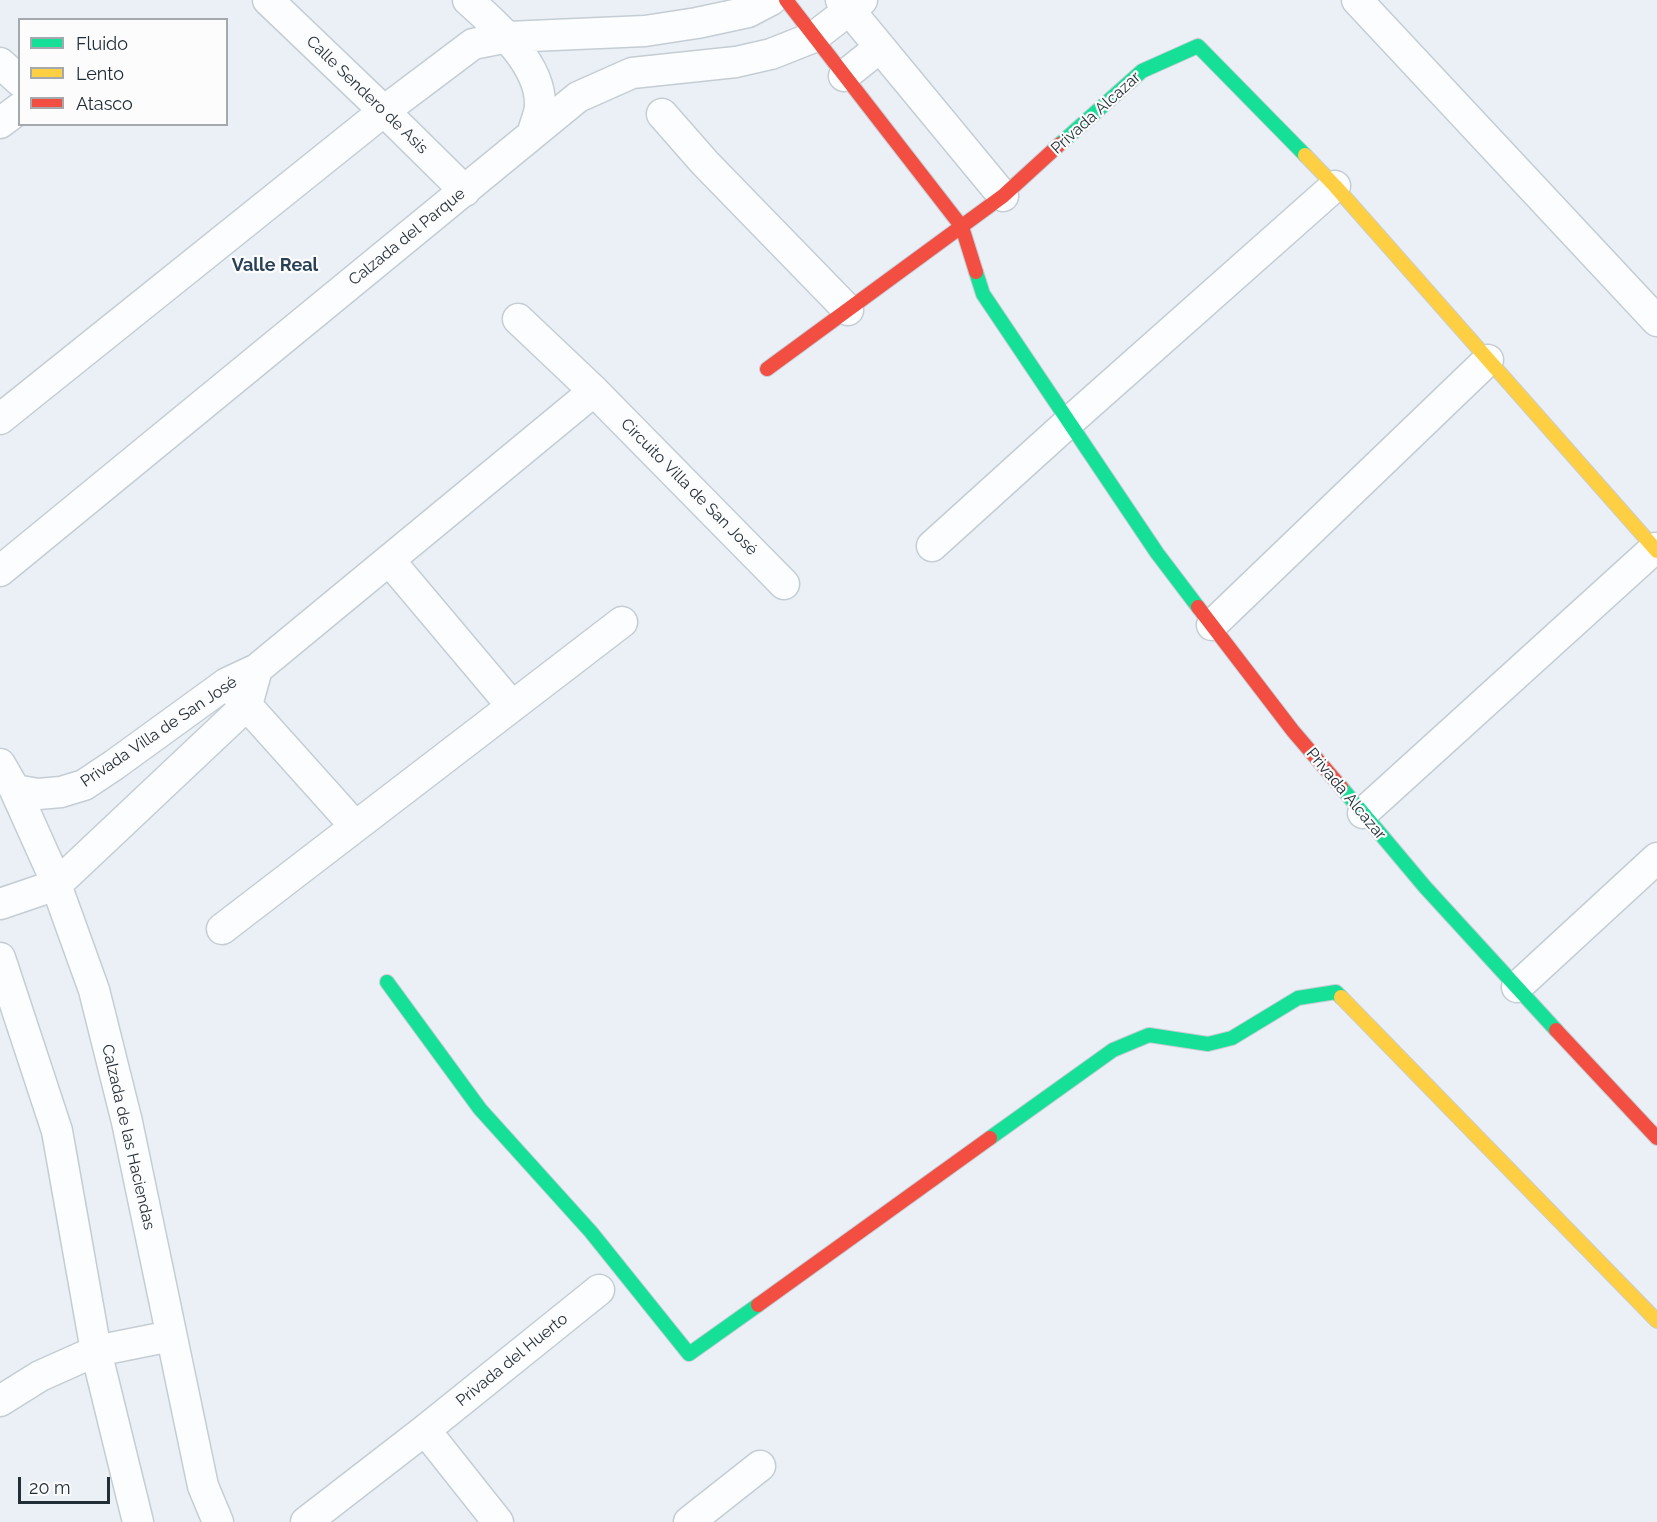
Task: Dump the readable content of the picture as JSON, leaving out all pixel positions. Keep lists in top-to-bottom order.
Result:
{
  "streets": {
    "street": [
      "Calle Sendero de Asis",
      "Privada Alcazar",
      "Calzada del Parque",
      "Circuito Villa de San José",
      "Privada Villa de San José",
      "Calzada de las Haciendas",
      "Privada del Huerto"
    ]
  },
  "crossings": [
    ["Calle Sendero de Asis", "Calzada del Parque"],
    ["Privada Villa de San José", "Calzada de las Haciendas"]
  ],
  "districts": ["Valle Real"],
  "legend": ["Fluido", "Lento", "Atasco"],
  "scale_bar": "20 m"
}
